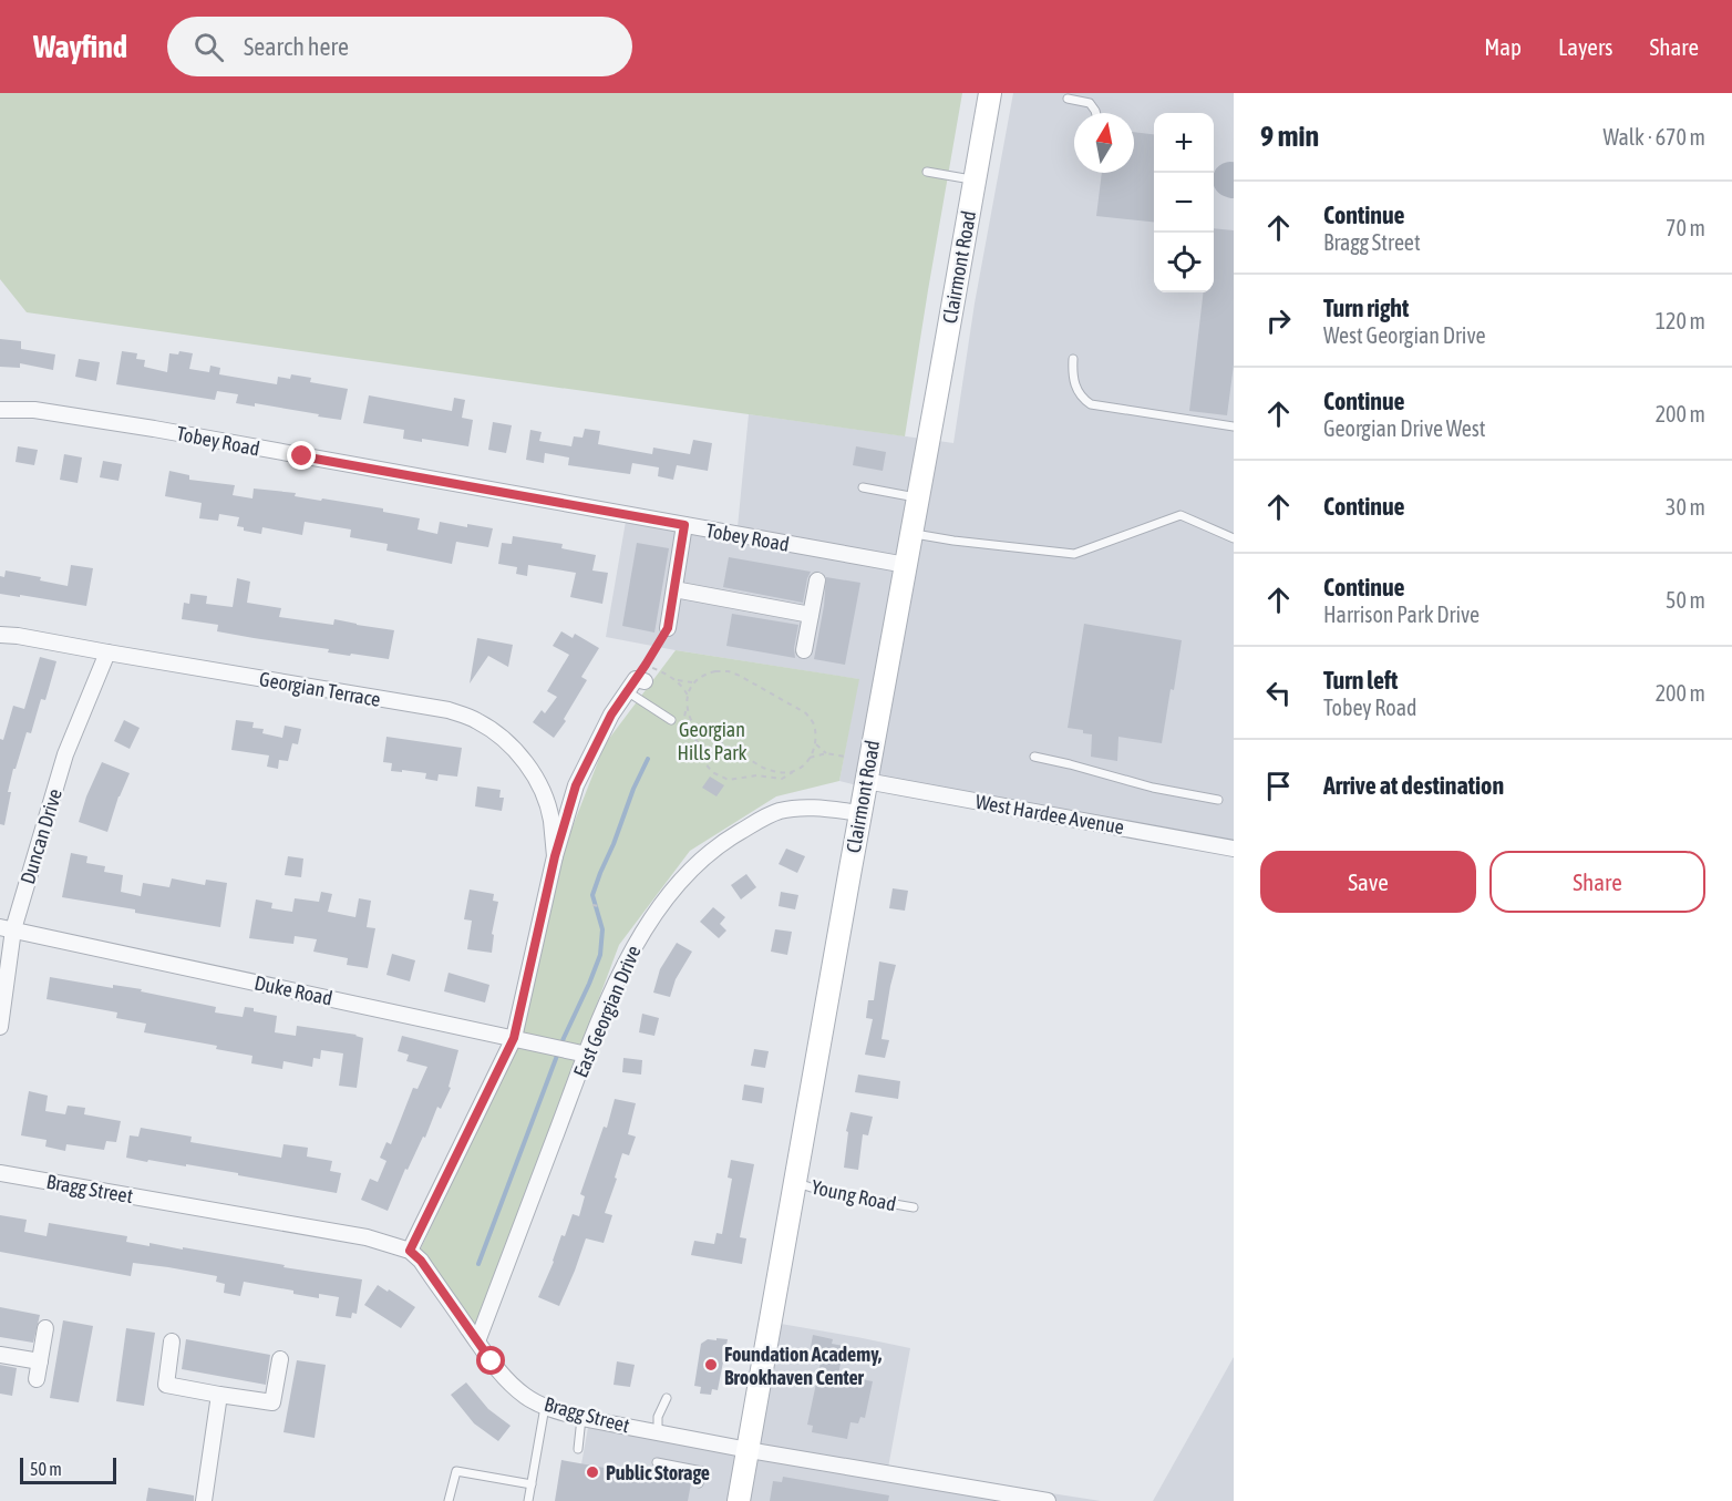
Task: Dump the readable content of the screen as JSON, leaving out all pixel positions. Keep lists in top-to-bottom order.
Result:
{
  "streets": {
    "main road": ["Clairmont Road"],
    "street": [
      "Tobey Road",
      "Georgian Terrace",
      "West Hardee Avenue",
      "Duncan Drive",
      "Duke Road",
      "East Georgian Drive",
      "Bragg Street"
    ],
    "lane": ["Young Road"]
  },
  "crossings": [
    ["Clairmont Road", "Tobey Road"],
    ["Clairmont Road", "West Hardee Avenue"],
    ["Clairmont Road", "East Georgian Drive"],
    ["Clairmont Road", "Bragg Street"],
    ["Clairmont Road", "Young Road"],
    ["Georgian Terrace", "Duncan Drive"],
    ["Duncan Drive", "Duke Road"],
    ["Duke Road", "East Georgian Drive"],
    ["East Georgian Drive", "Bragg Street"]
  ],
  "parks": ["Georgian Hills Park"],
  "places": ["Foundation Academy, Brookhaven Center", "Public Storage"],
  "scale_bar": "50 m",
  "north": "top",
  "page": {
    "header": "Wayfind",
    "search": "Search here",
    "nav": ["Map", "Layers", "Share"],
    "heading": ["9 min", "Walk · 670 m"],
    "map_buttons": ["+", "−"],
    "list": [
      ["Continue", "Bragg Street", "70 m"],
      ["Turn right", "West Georgian Drive", "120 m"],
      ["Continue", "Georgian Drive West", "200 m"],
      ["Continue", "30 m"],
      ["Continue", "Harrison Park Drive", "50 m"],
      ["Turn left", "Tobey Road", "200 m"],
      "Arrive at destination"
    ],
    "buttons": ["Save", "Share"],
    "scale": "50 m"
  }
}
